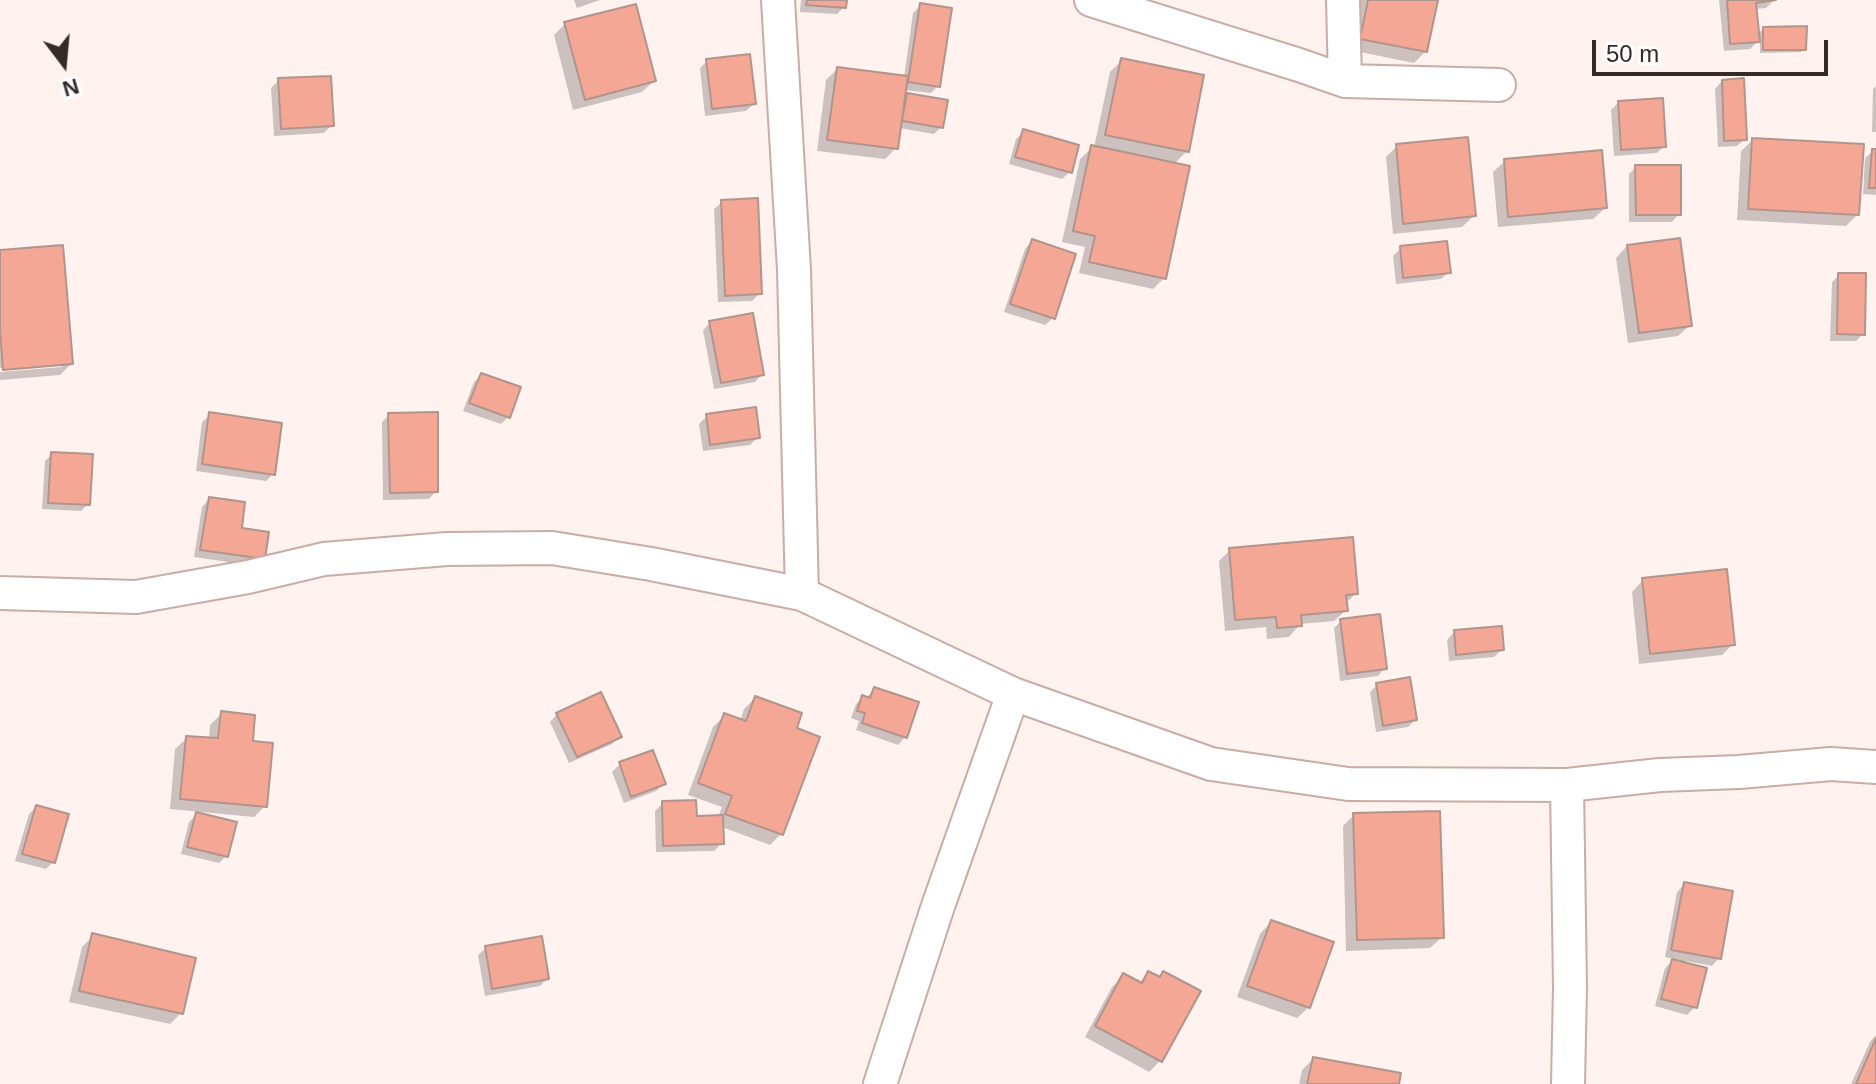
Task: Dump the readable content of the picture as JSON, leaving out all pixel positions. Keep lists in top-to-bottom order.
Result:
{
  "scale_bar": "50 m",
  "north": "bottom"
}
